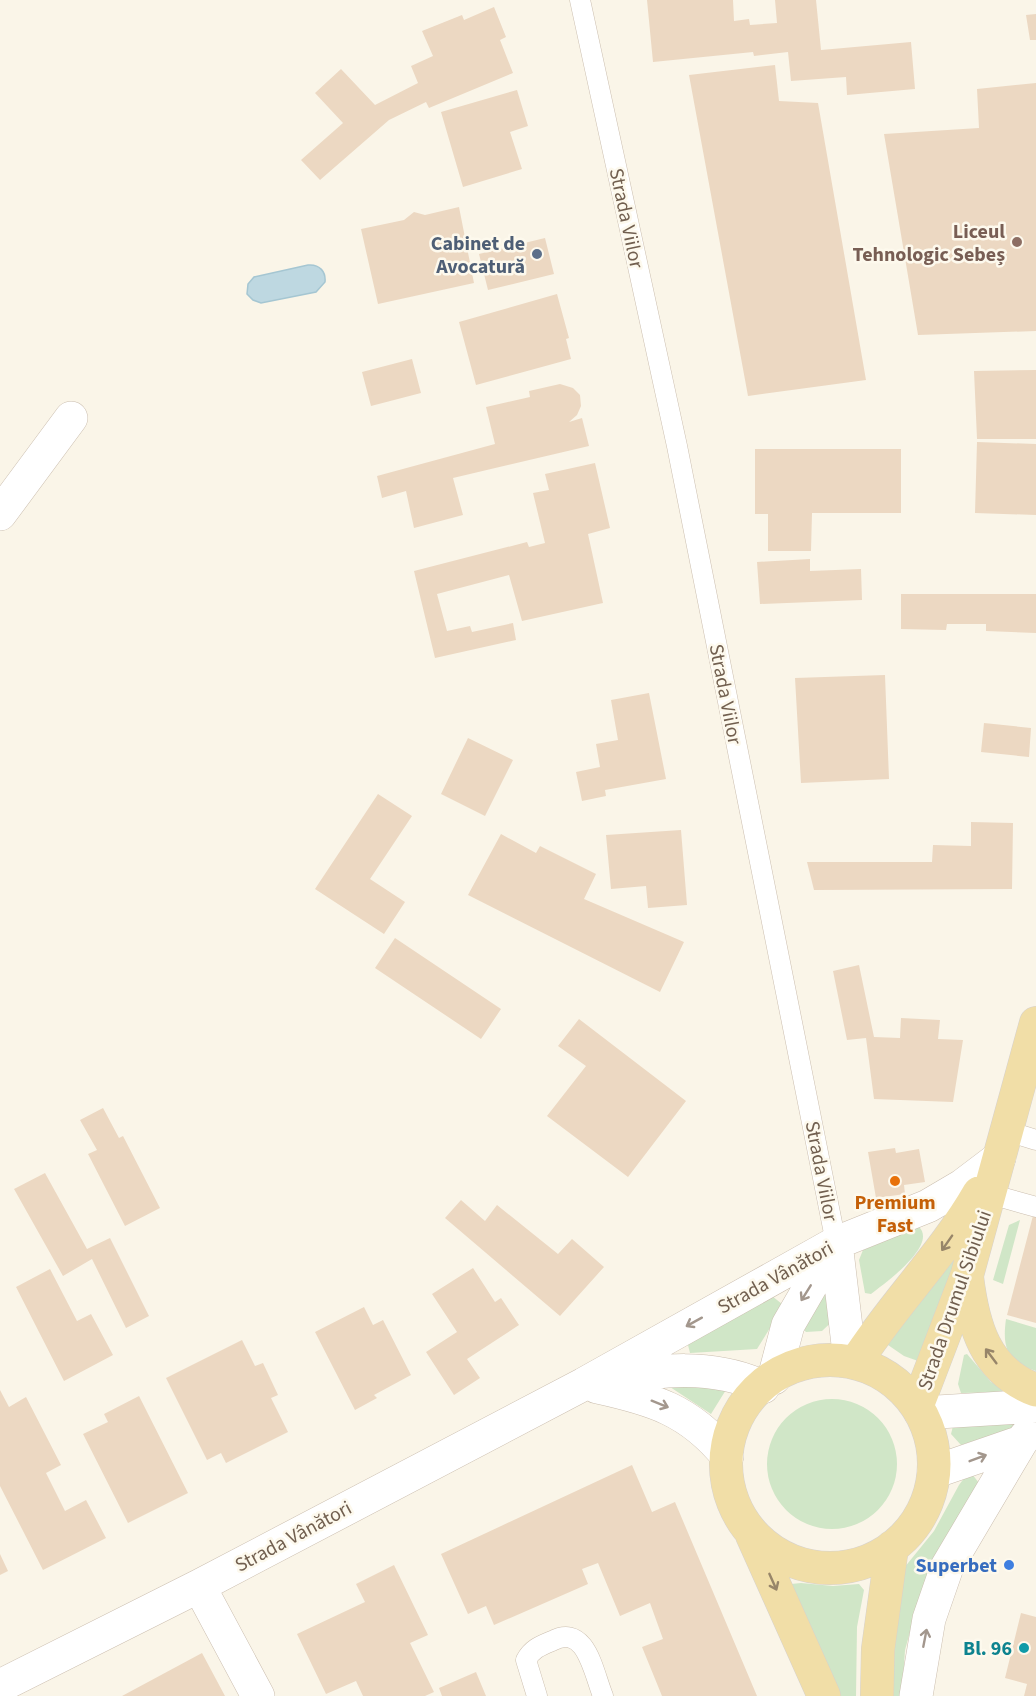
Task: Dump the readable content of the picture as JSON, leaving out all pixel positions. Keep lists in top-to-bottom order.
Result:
{
  "streets": {
    "main road": ["Strada Drumul Sibiului"],
    "street": ["Strada Viilor", "Strada Vânători"]
  },
  "crossings": [
    ["Strada Viilor", "Strada Vânători"],
    ["Strada Viilor", "Strada Drumul Sibiului"],
    ["Strada Vânători", "Strada Drumul Sibiului"]
  ],
  "places": [
    "Liceul Tehnologic Sebeș",
    "Cabinet de Avocatură",
    "Premium Fast",
    "Superbet",
    "Bl. 96"
  ]
}
